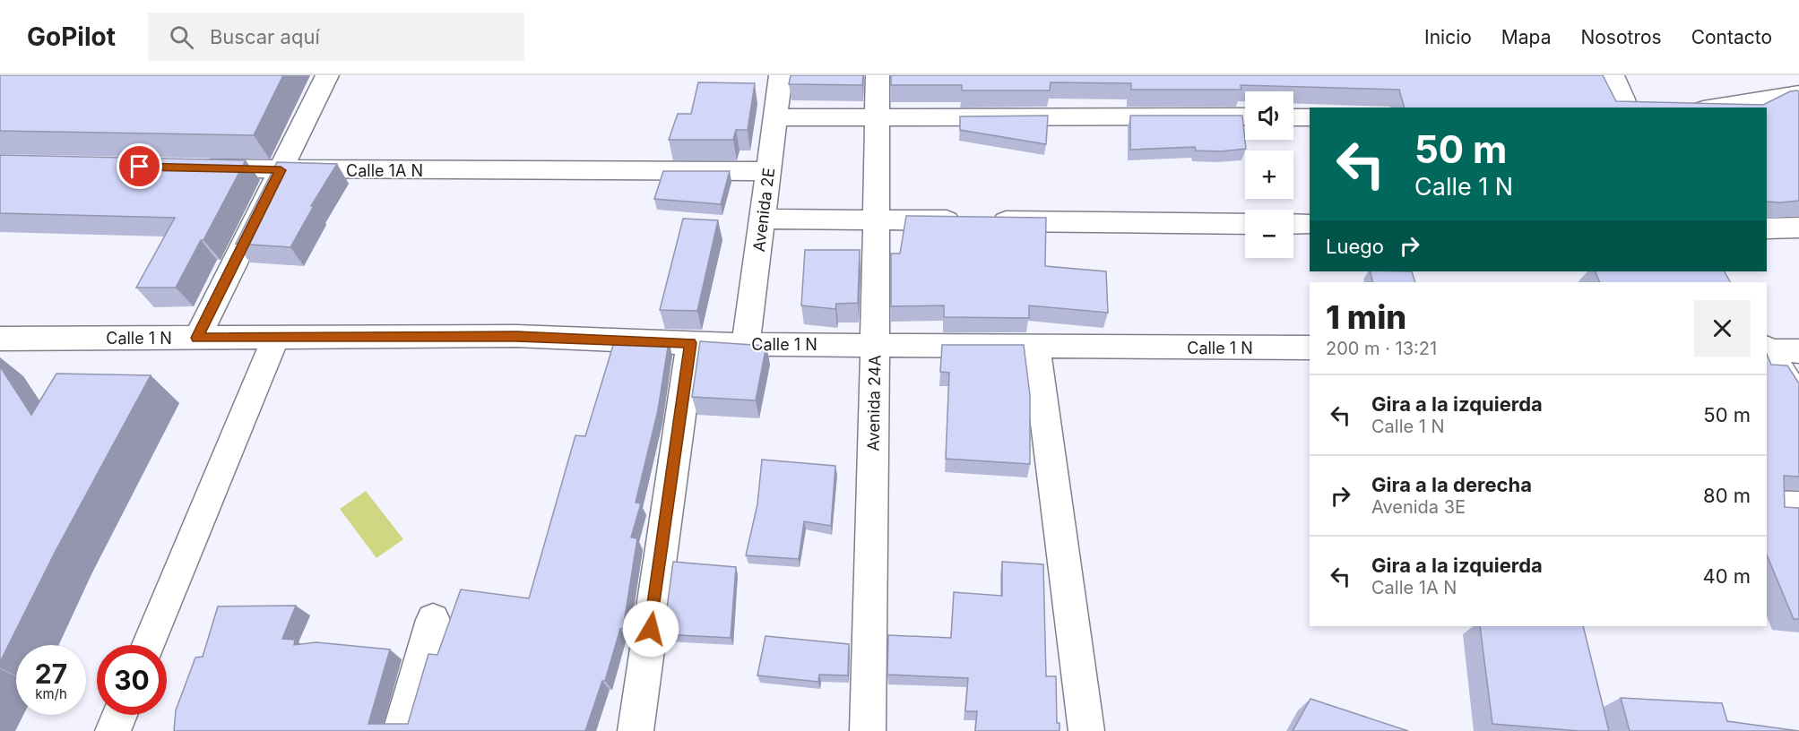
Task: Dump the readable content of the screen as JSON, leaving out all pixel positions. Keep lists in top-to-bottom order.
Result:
{
  "streets": {
    "street": [
      "Calle 1A N",
      "Avenida 2E",
      "Calle 1 N",
      "Avenida 24A"
    ]
  },
  "crossings": [
    ["Calle 1A N", "Avenida 2E"],
    ["Avenida 2E", "Calle 1 N"],
    ["Calle 1 N", "Avenida 24A"]
  ],
  "page": {
    "header": "GoPilot",
    "search": "Buscar aquí",
    "nav": [
      "Inicio",
      "Mapa",
      "Nosotros",
      "Contacto"
    ],
    "map_buttons": ["+", "−"],
    "turn": ["50 m", "Calle 1 N"],
    "then": "Luego",
    "heading": ["1 min", "200 m · 13:21"],
    "list": [
      {
        "name": "Gira a la izquierda",
        "note": "Calle 1 N",
        "value": "50 m"
      },
      {
        "name": "Gira a la derecha",
        "note": "Avenida 3E",
        "value": "80 m"
      },
      {
        "name": "Gira a la izquierda",
        "note": "Calle 1A N",
        "value": "40 m"
      }
    ],
    "speed": "27 km/h",
    "limit": "30"
  }
}
